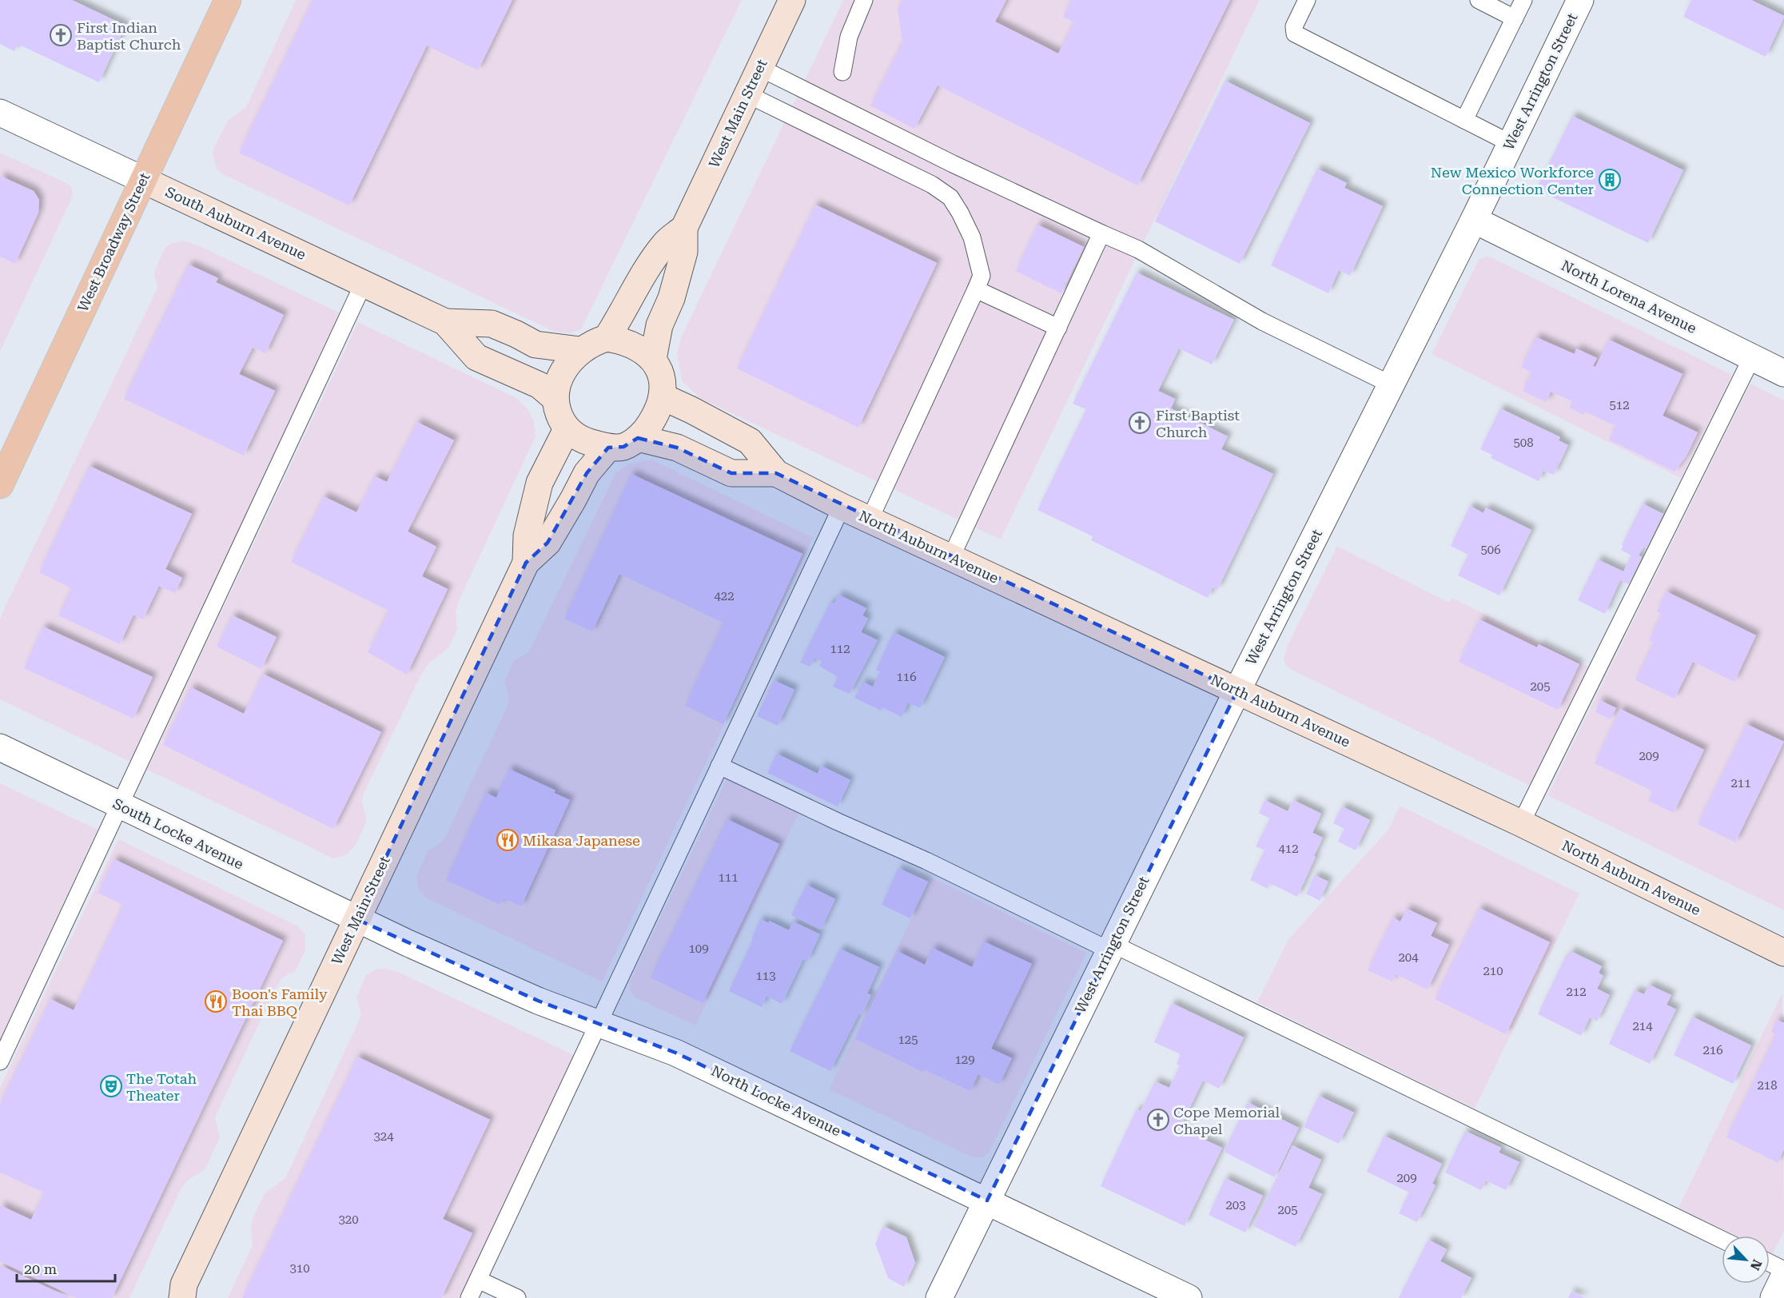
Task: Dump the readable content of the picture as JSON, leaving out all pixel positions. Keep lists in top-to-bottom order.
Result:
{
  "streets": {
    "main road": [
      "West Main Street",
      "South Auburn Avenue",
      "West Broadway Street",
      "North Auburn Avenue"
    ],
    "street": [
      "West Arrington Street",
      "North Lorena Avenue",
      "South Locke Avenue",
      "North Locke Avenue"
    ]
  },
  "crossings": [
    ["West Arrington Street", "North Lorena Avenue"],
    ["West Arrington Street", "North Auburn Avenue"],
    ["West Arrington Street", "North Locke Avenue"],
    ["West Main Street", "South Auburn Avenue"],
    ["West Main Street", "North Auburn Avenue"],
    ["West Main Street", "South Locke Avenue"],
    ["West Main Street", "North Locke Avenue"],
    ["South Auburn Avenue", "West Broadway Street"],
    ["South Auburn Avenue", "North Auburn Avenue"],
    ["South Locke Avenue", "North Locke Avenue"]
  ],
  "places": {
    "church": ["First Indian Baptist Church", "First Baptist Church", "Cope Memorial Chapel"],
    "building": ["New Mexico Workforce Connection Center"],
    "restaurant": ["Mikasa Japanese", "Boon's Family Thai BBQ"],
    "theatre": ["The Totah Theater"]
  },
  "house_numbers": [
    "512",
    "508",
    "506",
    "422",
    "112",
    "116",
    "205",
    "209",
    "211",
    "412",
    "111",
    "109",
    "204",
    "210",
    "113",
    "212",
    "214",
    "125",
    "216",
    "129",
    "218",
    "324",
    "209",
    "203",
    "205",
    "320",
    "310"
  ],
  "scale_bar": "20 m",
  "north": "bottom right"
}
